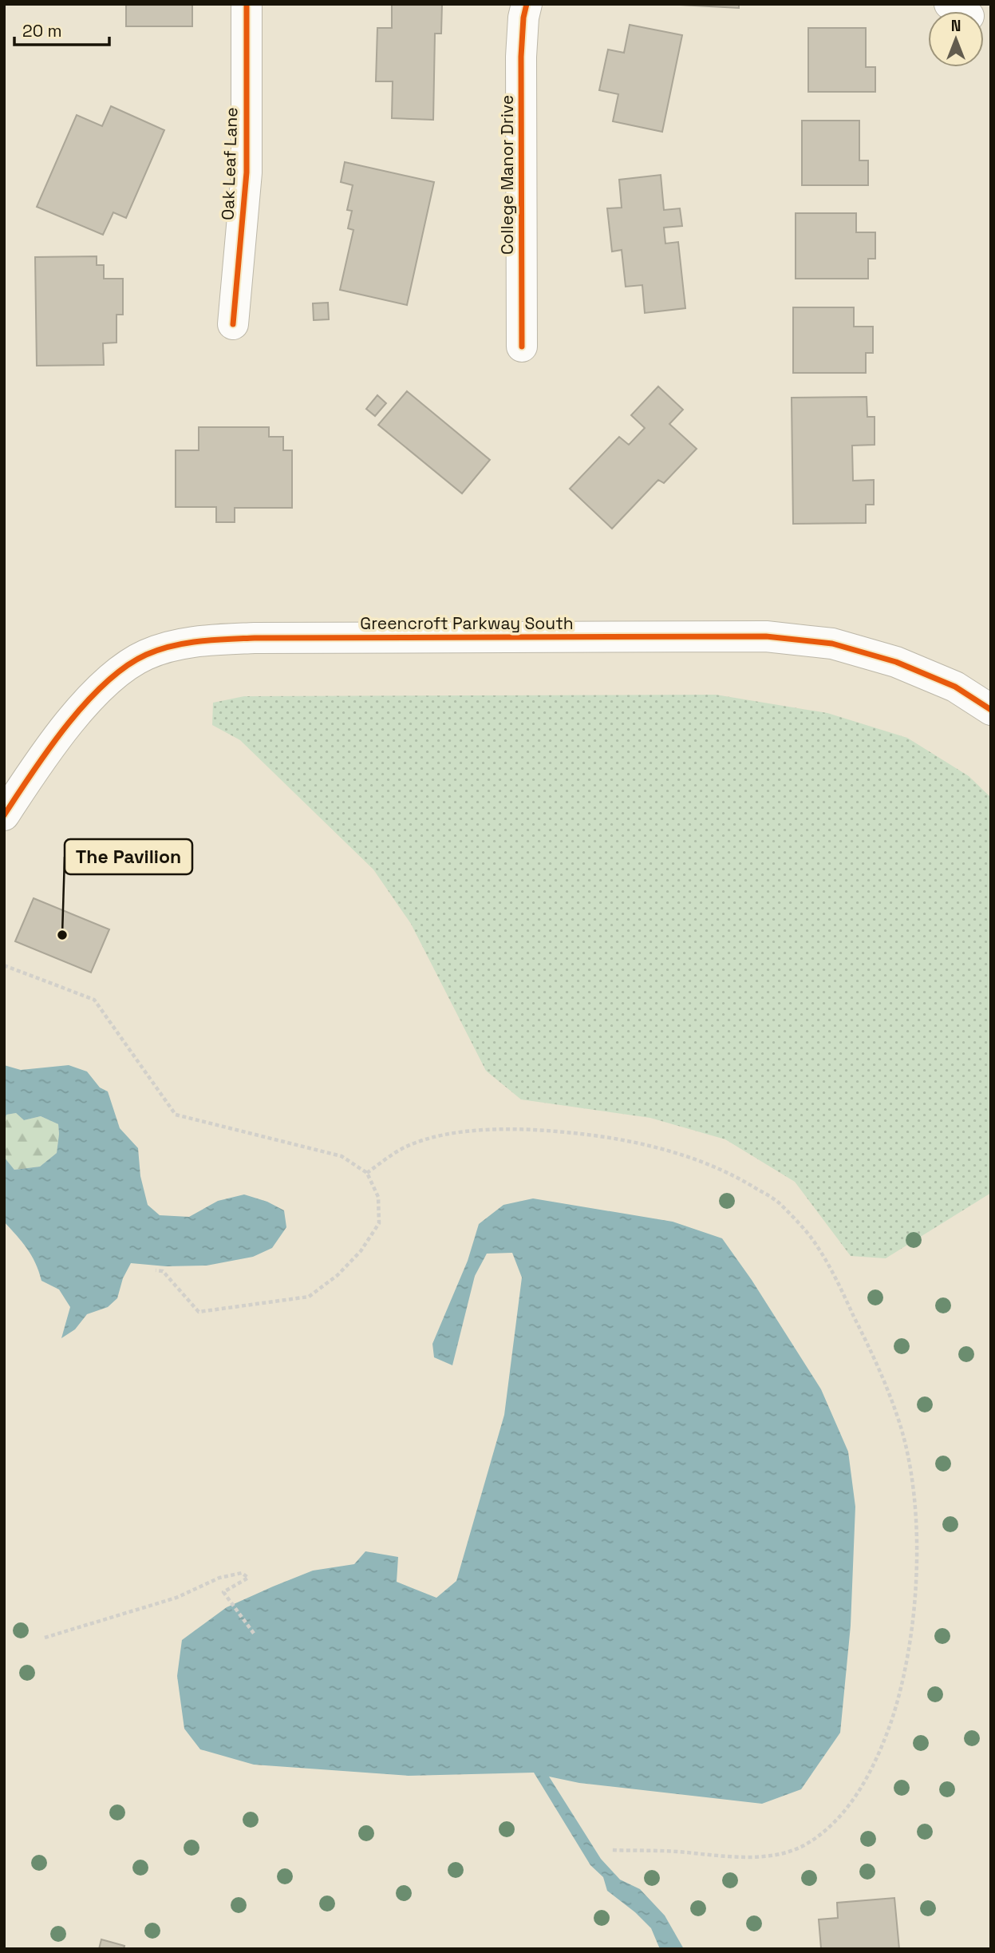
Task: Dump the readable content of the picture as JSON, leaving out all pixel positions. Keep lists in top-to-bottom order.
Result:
{
  "streets": {
    "street": ["Oak Leaf Lane", "College Manor Drive", "Greencroft Parkway South"]
  },
  "places": ["The Pavilion"],
  "scale_bar": "20 m",
  "north": "top"
}
